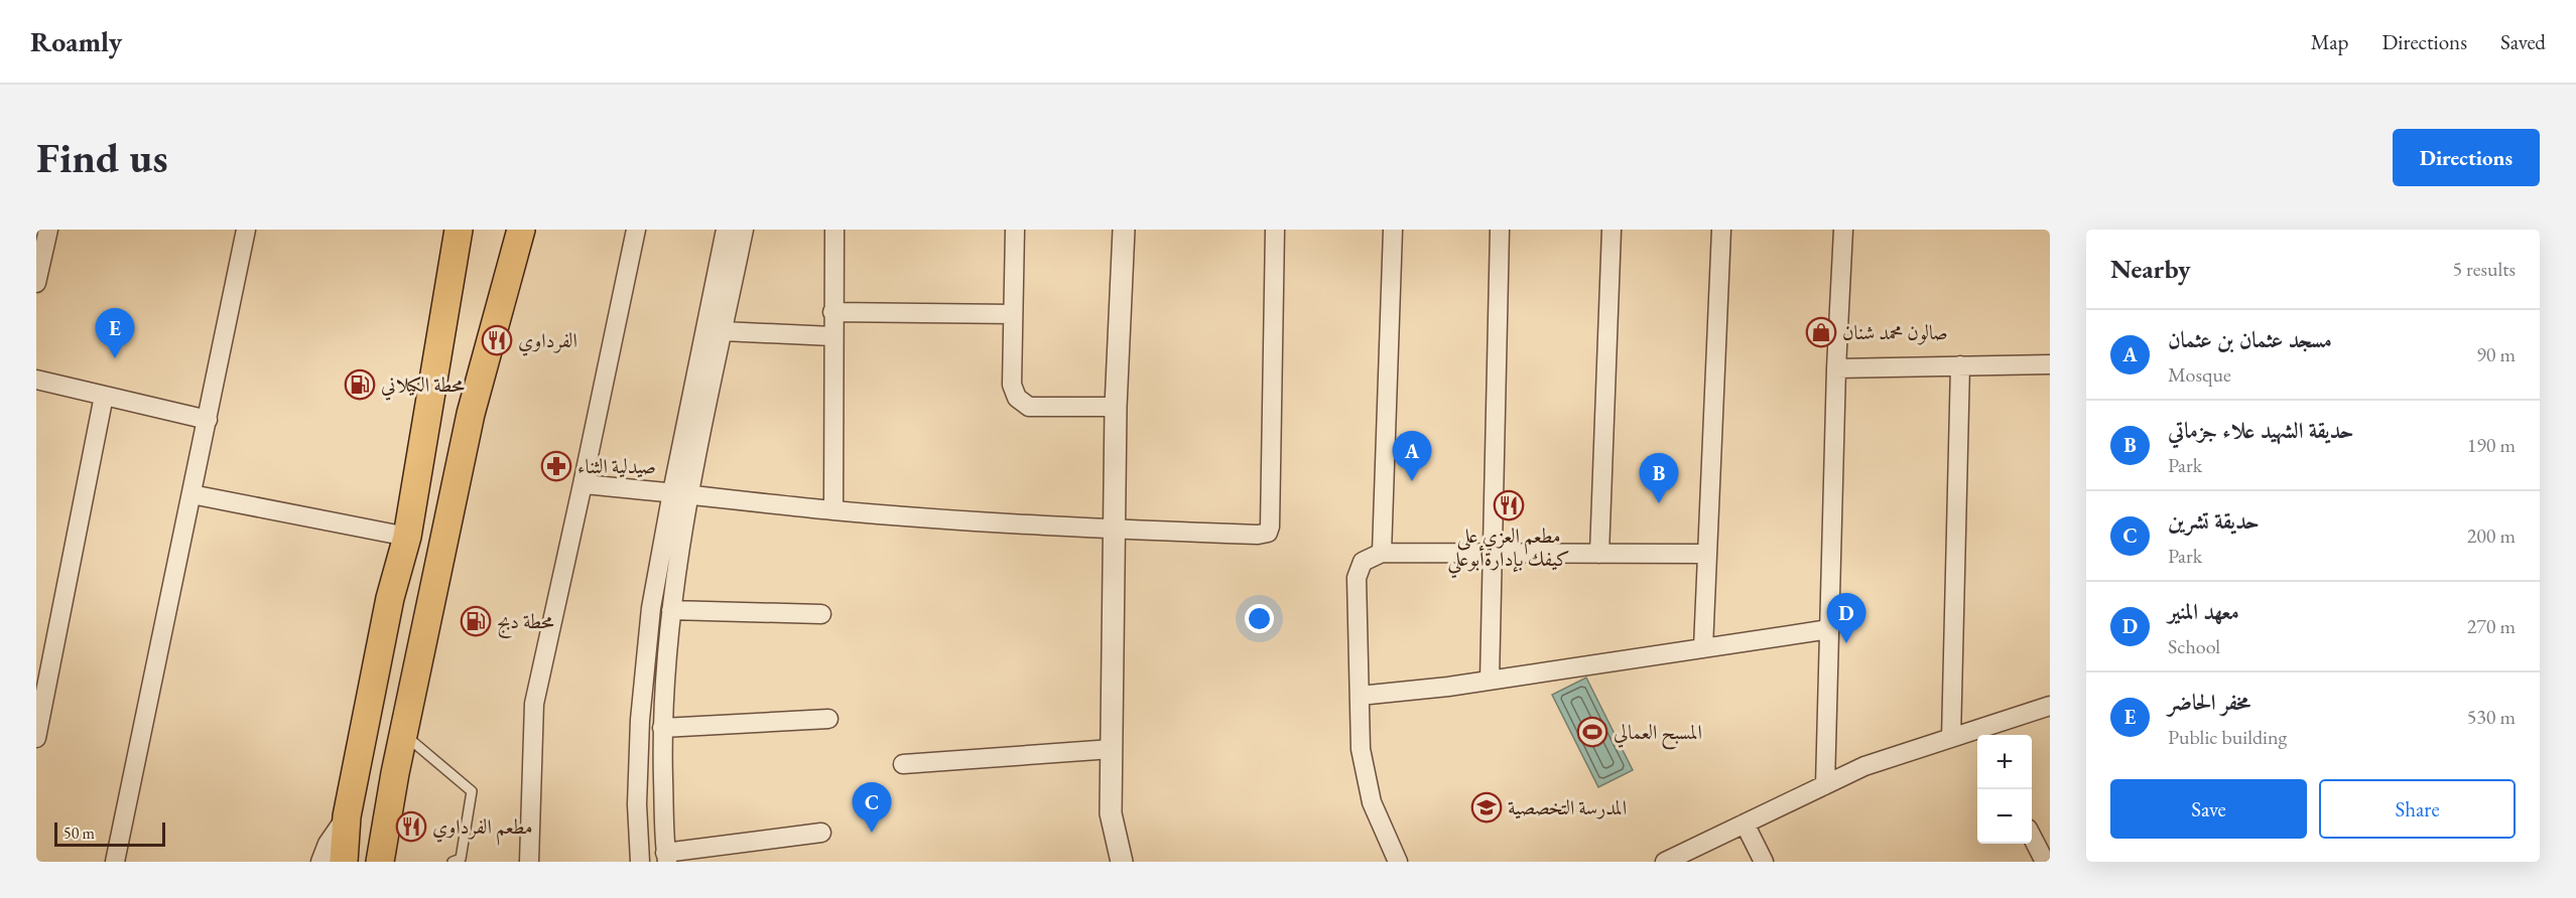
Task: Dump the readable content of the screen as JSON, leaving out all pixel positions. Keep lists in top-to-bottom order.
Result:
{
  "places": {
    "shop": ["صالون محمد شنان"],
    "restaurant": ["الفرداوي", "مطعم العزي على كيفك بإدارةأبوعلي", "مطعم الفرداوي"],
    "fuel station": ["محطة الكيلاني", "محطة دبج"],
    "pharmacy": ["صيدلية الثناء"],
    "sports": ["المسبح العمالي"],
    "school or university": ["المدرسة التخصصية"]
  },
  "scale_bar": "50 m",
  "page": {
    "header": "Roamly",
    "nav": ["Map", "Directions", "Saved"],
    "buttons": [
      "Directions",
      ["Save", "Share"]
    ],
    "title": "Find us",
    "heading": ["Nearby", "5 results"],
    "pins": [
      "E",
      "A",
      "B",
      "D",
      "C"
    ],
    "list": [
      {
        "mark": "A",
        "name": "مسجد عثمان بن عثمان",
        "note": "Mosque",
        "value": "90 m"
      },
      {
        "mark": "B",
        "name": "حديقة الشهيد علاء جزماتي",
        "note": "Park",
        "value": "190 m"
      },
      {
        "mark": "C",
        "name": "حديقة تشرين",
        "note": "Park",
        "value": "200 m"
      },
      {
        "mark": "D",
        "name": "معهد المنير",
        "note": "School",
        "value": "270 m"
      },
      {
        "mark": "E",
        "name": "مخفر الحاضر",
        "note": "Public building",
        "value": "530 m"
      }
    ],
    "map_buttons": ["+", "−"],
    "scale": "50 m"
  }
}
